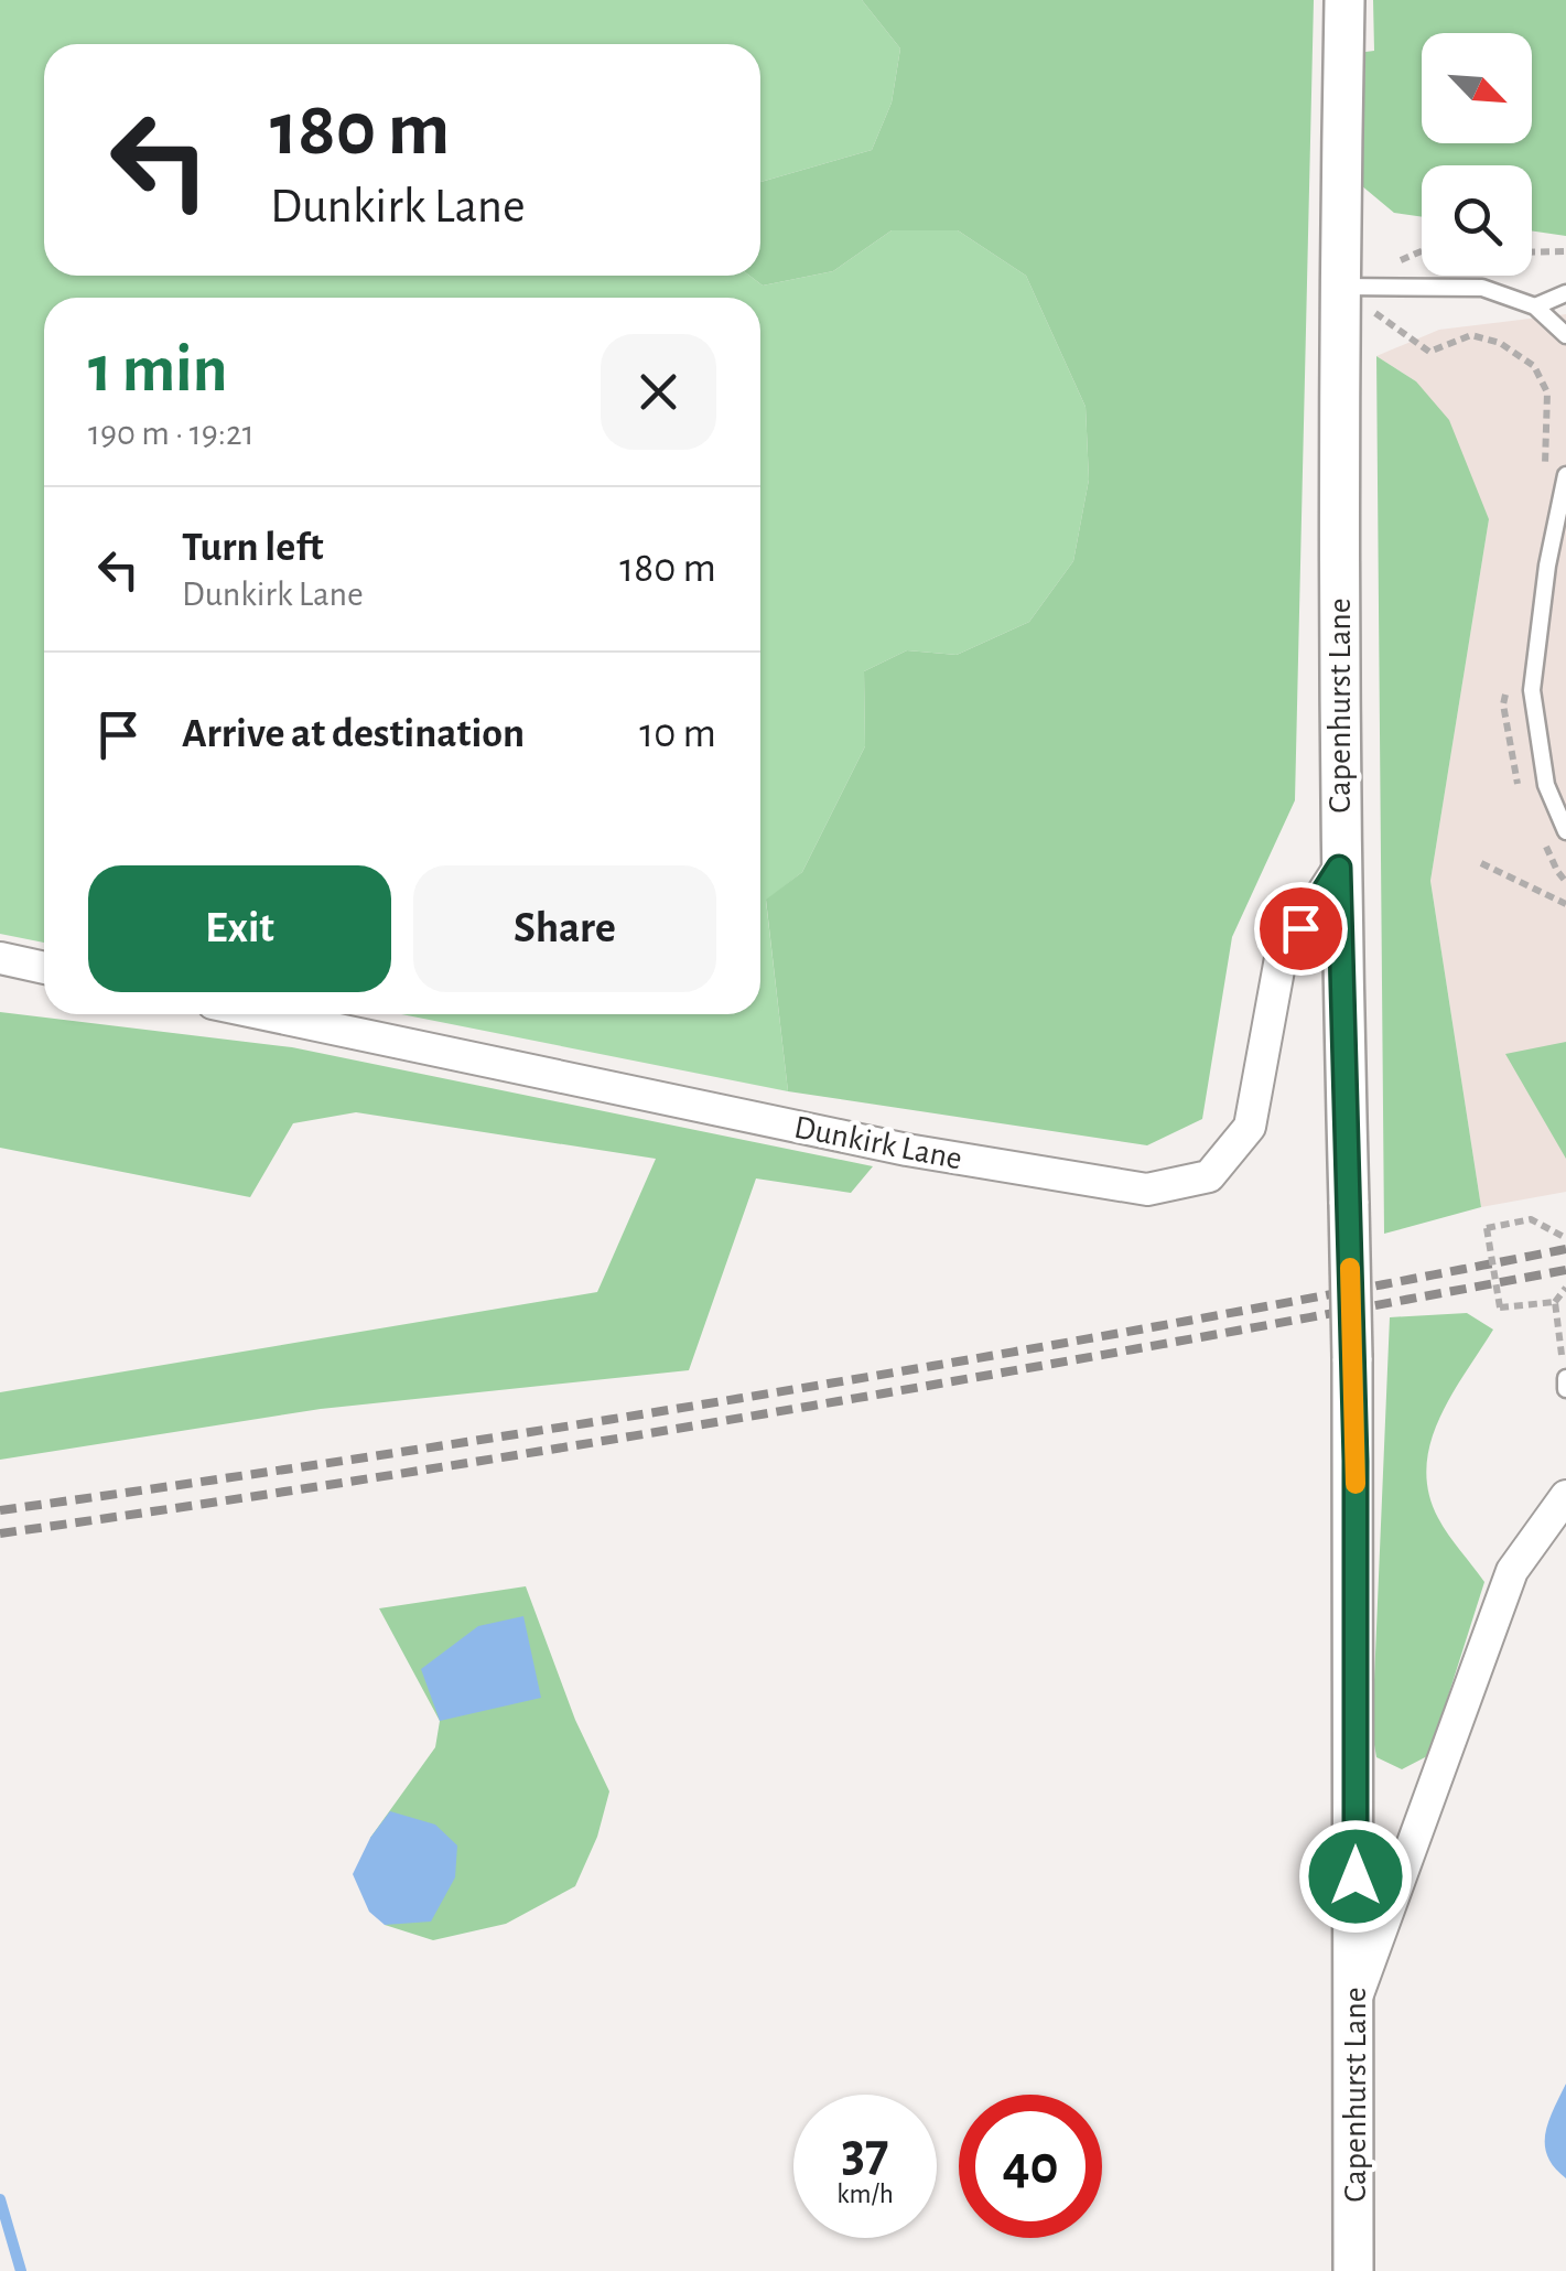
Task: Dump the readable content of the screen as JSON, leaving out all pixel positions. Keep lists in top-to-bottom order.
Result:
{
  "streets": {
    "street": ["Capenhurst Lane", "Dunkirk Lane"]
  },
  "crossings": [
    ["Capenhurst Lane", "Dunkirk Lane"]
  ],
  "north": "bottom right",
  "page": {
    "turn": ["180 m", "Dunkirk Lane"],
    "heading": ["1 min", "190 m · 19:21"],
    "list": [
      {
        "name": "Turn left",
        "note": "Dunkirk Lane",
        "value": "180 m"
      },
      {
        "name": "Arrive at destination",
        "value": "10 m"
      }
    ],
    "buttons": ["Exit", "Share"],
    "speed": "37 km/h",
    "limit": "40"
  }
}
